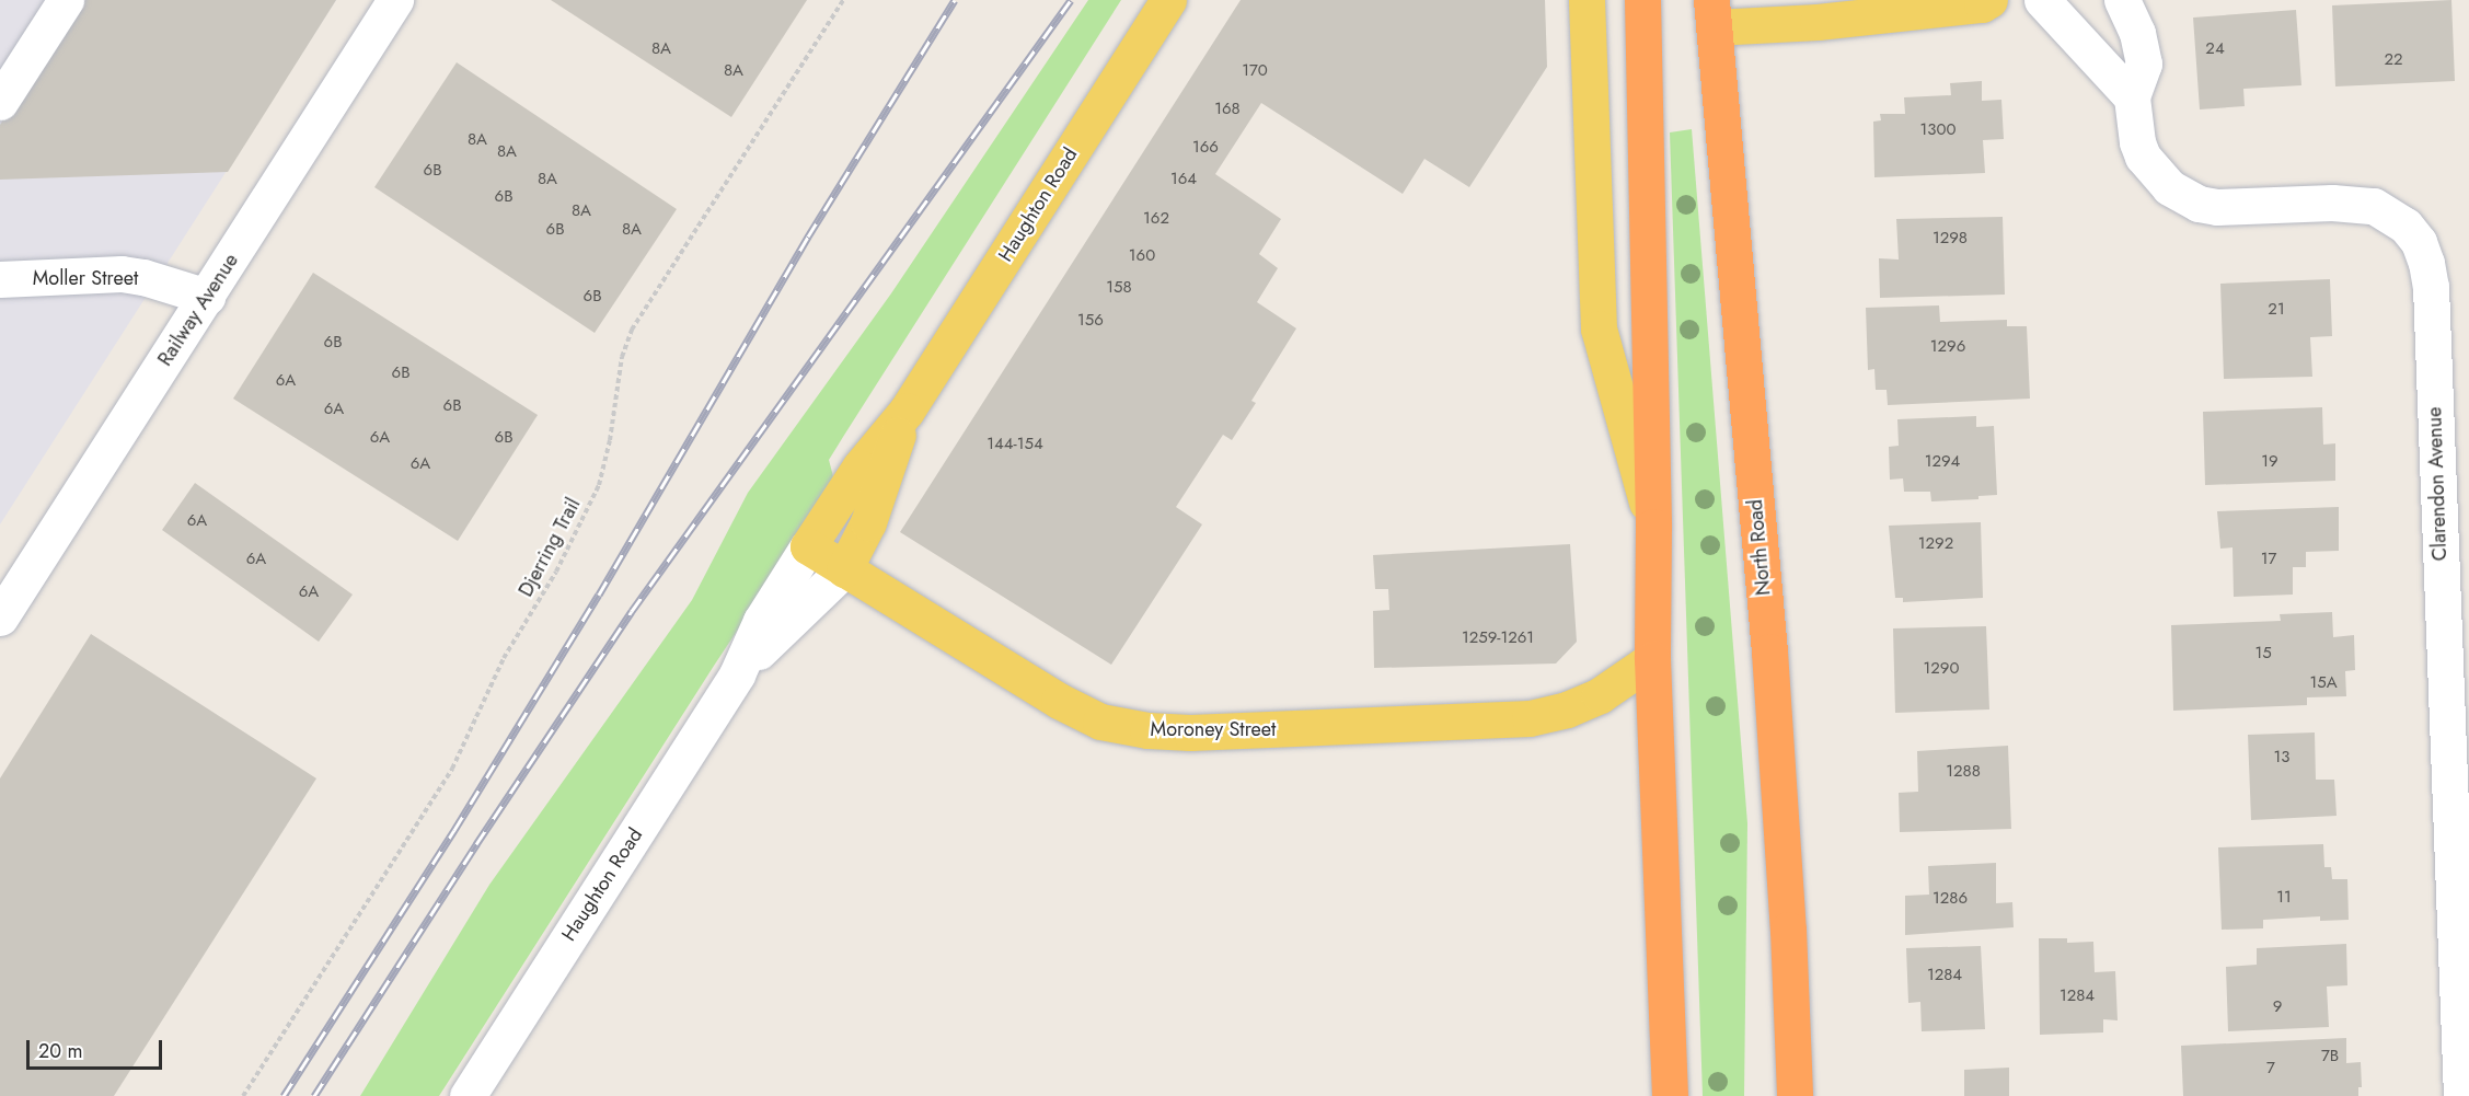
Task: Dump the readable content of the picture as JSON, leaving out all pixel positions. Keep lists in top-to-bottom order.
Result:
{
  "streets": {
    "highway": ["North Road"],
    "main road": ["Haughton Road", "Moroney Street"],
    "street": ["Moller Street", "Railway Avenue", "Clarendon Avenue"],
    "path": ["Djerring Trail"]
  },
  "crossings": [
    ["Haughton Road", "Moroney Street"],
    ["Moller Street", "Railway Avenue"]
  ],
  "house_numbers": [
    "8A",
    "24",
    "22",
    "8A",
    "170",
    "168",
    "1300",
    "8A",
    "166",
    "8A",
    "6B",
    "8A",
    "164",
    "6B",
    "8A",
    "162",
    "6B",
    "8A",
    "1298",
    "160",
    "158",
    "6B",
    "21",
    "156",
    "6B",
    "1296",
    "6B",
    "6A",
    "6B",
    "6A",
    "6A",
    "6B",
    "144-154",
    "1294",
    "19",
    "6A",
    "6A",
    "1292",
    "6A",
    "17",
    "6A",
    "1259-1261",
    "15",
    "1290",
    "15A",
    "13",
    "1288",
    "11",
    "1286",
    "1284",
    "1284",
    "9",
    "7B",
    "7"
  ],
  "scale_bar": "20 m"
}
